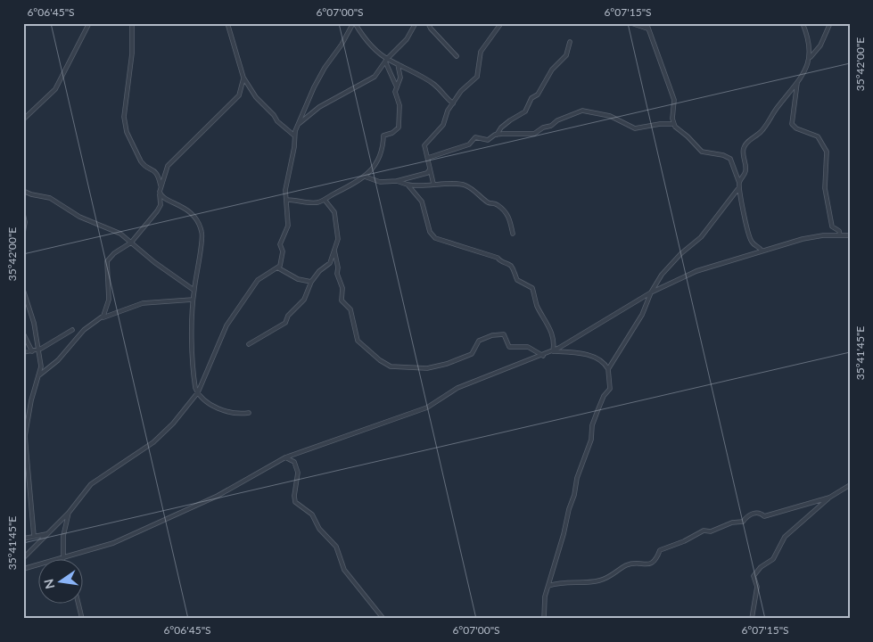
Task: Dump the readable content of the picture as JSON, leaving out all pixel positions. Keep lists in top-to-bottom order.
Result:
{
  "north": "left",
  "coordinates": [
    "6°06'45\"S",
    "6°07'00\"S",
    "6°07'15\"S",
    "35°42'00\"E",
    "35°41'45\"E"
  ]
}
